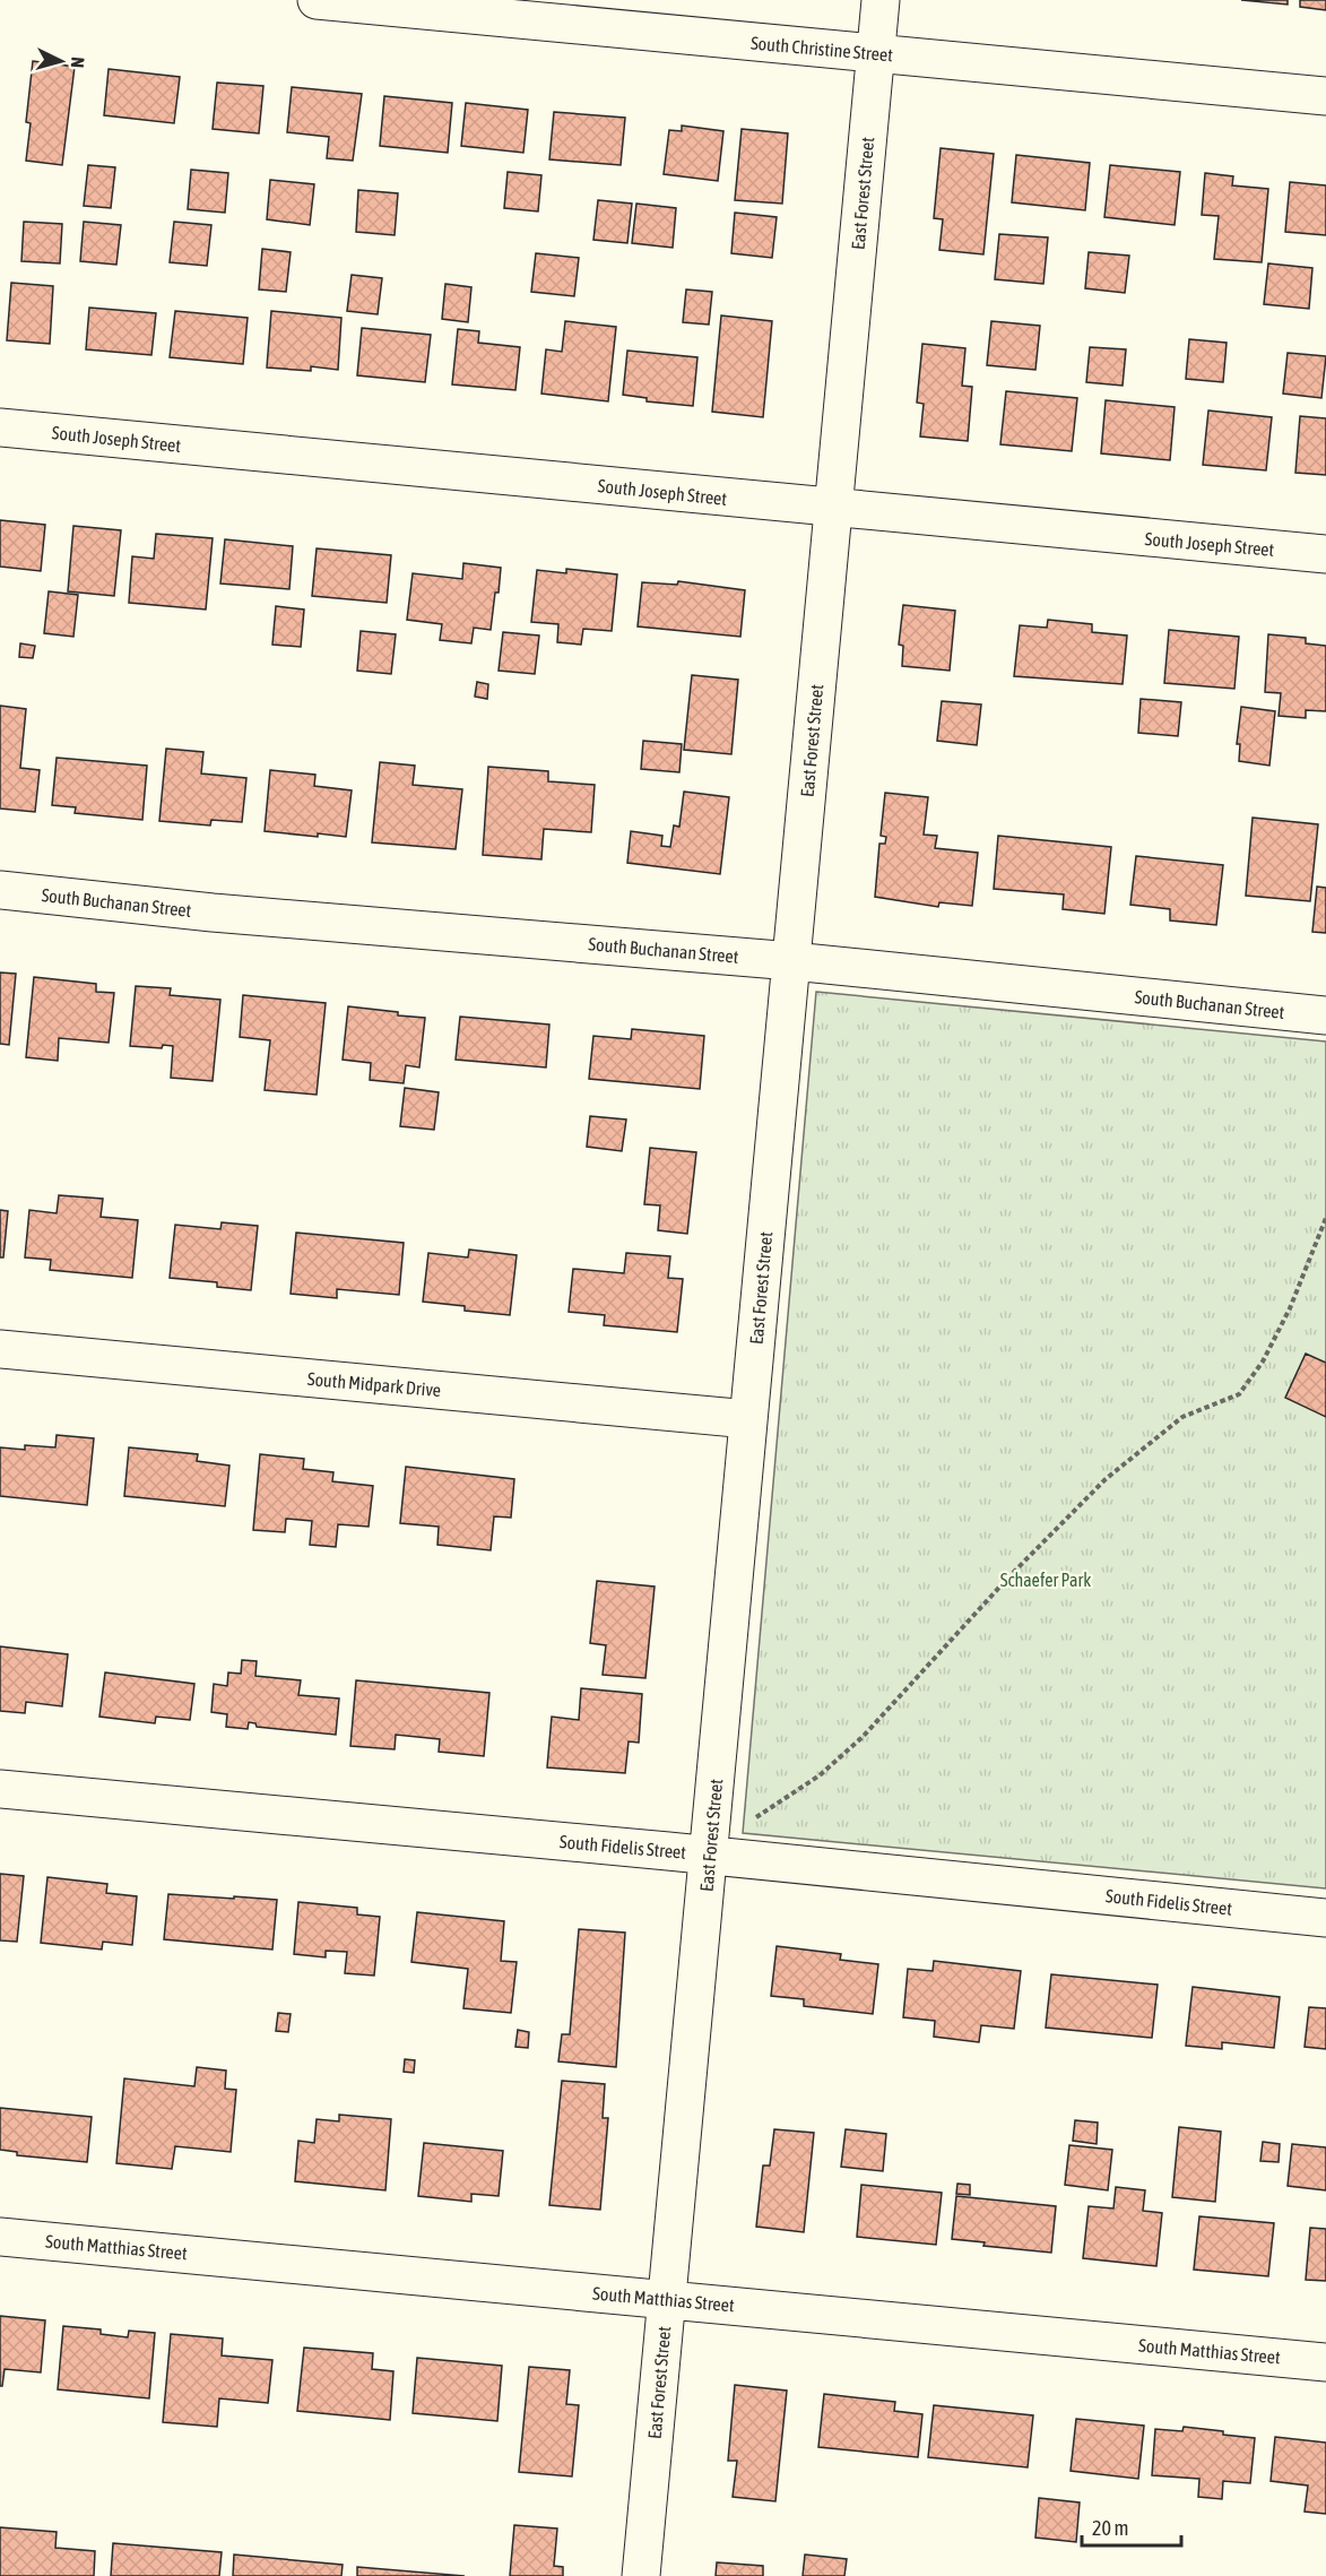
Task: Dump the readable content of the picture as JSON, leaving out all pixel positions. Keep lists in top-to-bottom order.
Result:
{
  "streets": {
    "street": [
      "South Christine Street",
      "East Forest Street",
      "South Joseph Street",
      "South Buchanan Street",
      "South Midpark Drive",
      "South Fidelis Street",
      "South Matthias Street"
    ]
  },
  "crossings": [
    ["South Christine Street", "East Forest Street"],
    ["East Forest Street", "South Joseph Street"],
    ["East Forest Street", "South Buchanan Street"],
    ["East Forest Street", "South Midpark Drive"],
    ["East Forest Street", "South Fidelis Street"],
    ["East Forest Street", "South Matthias Street"]
  ],
  "parks": ["Schaefer Park"],
  "scale_bar": "20 m",
  "north": "right"
}
